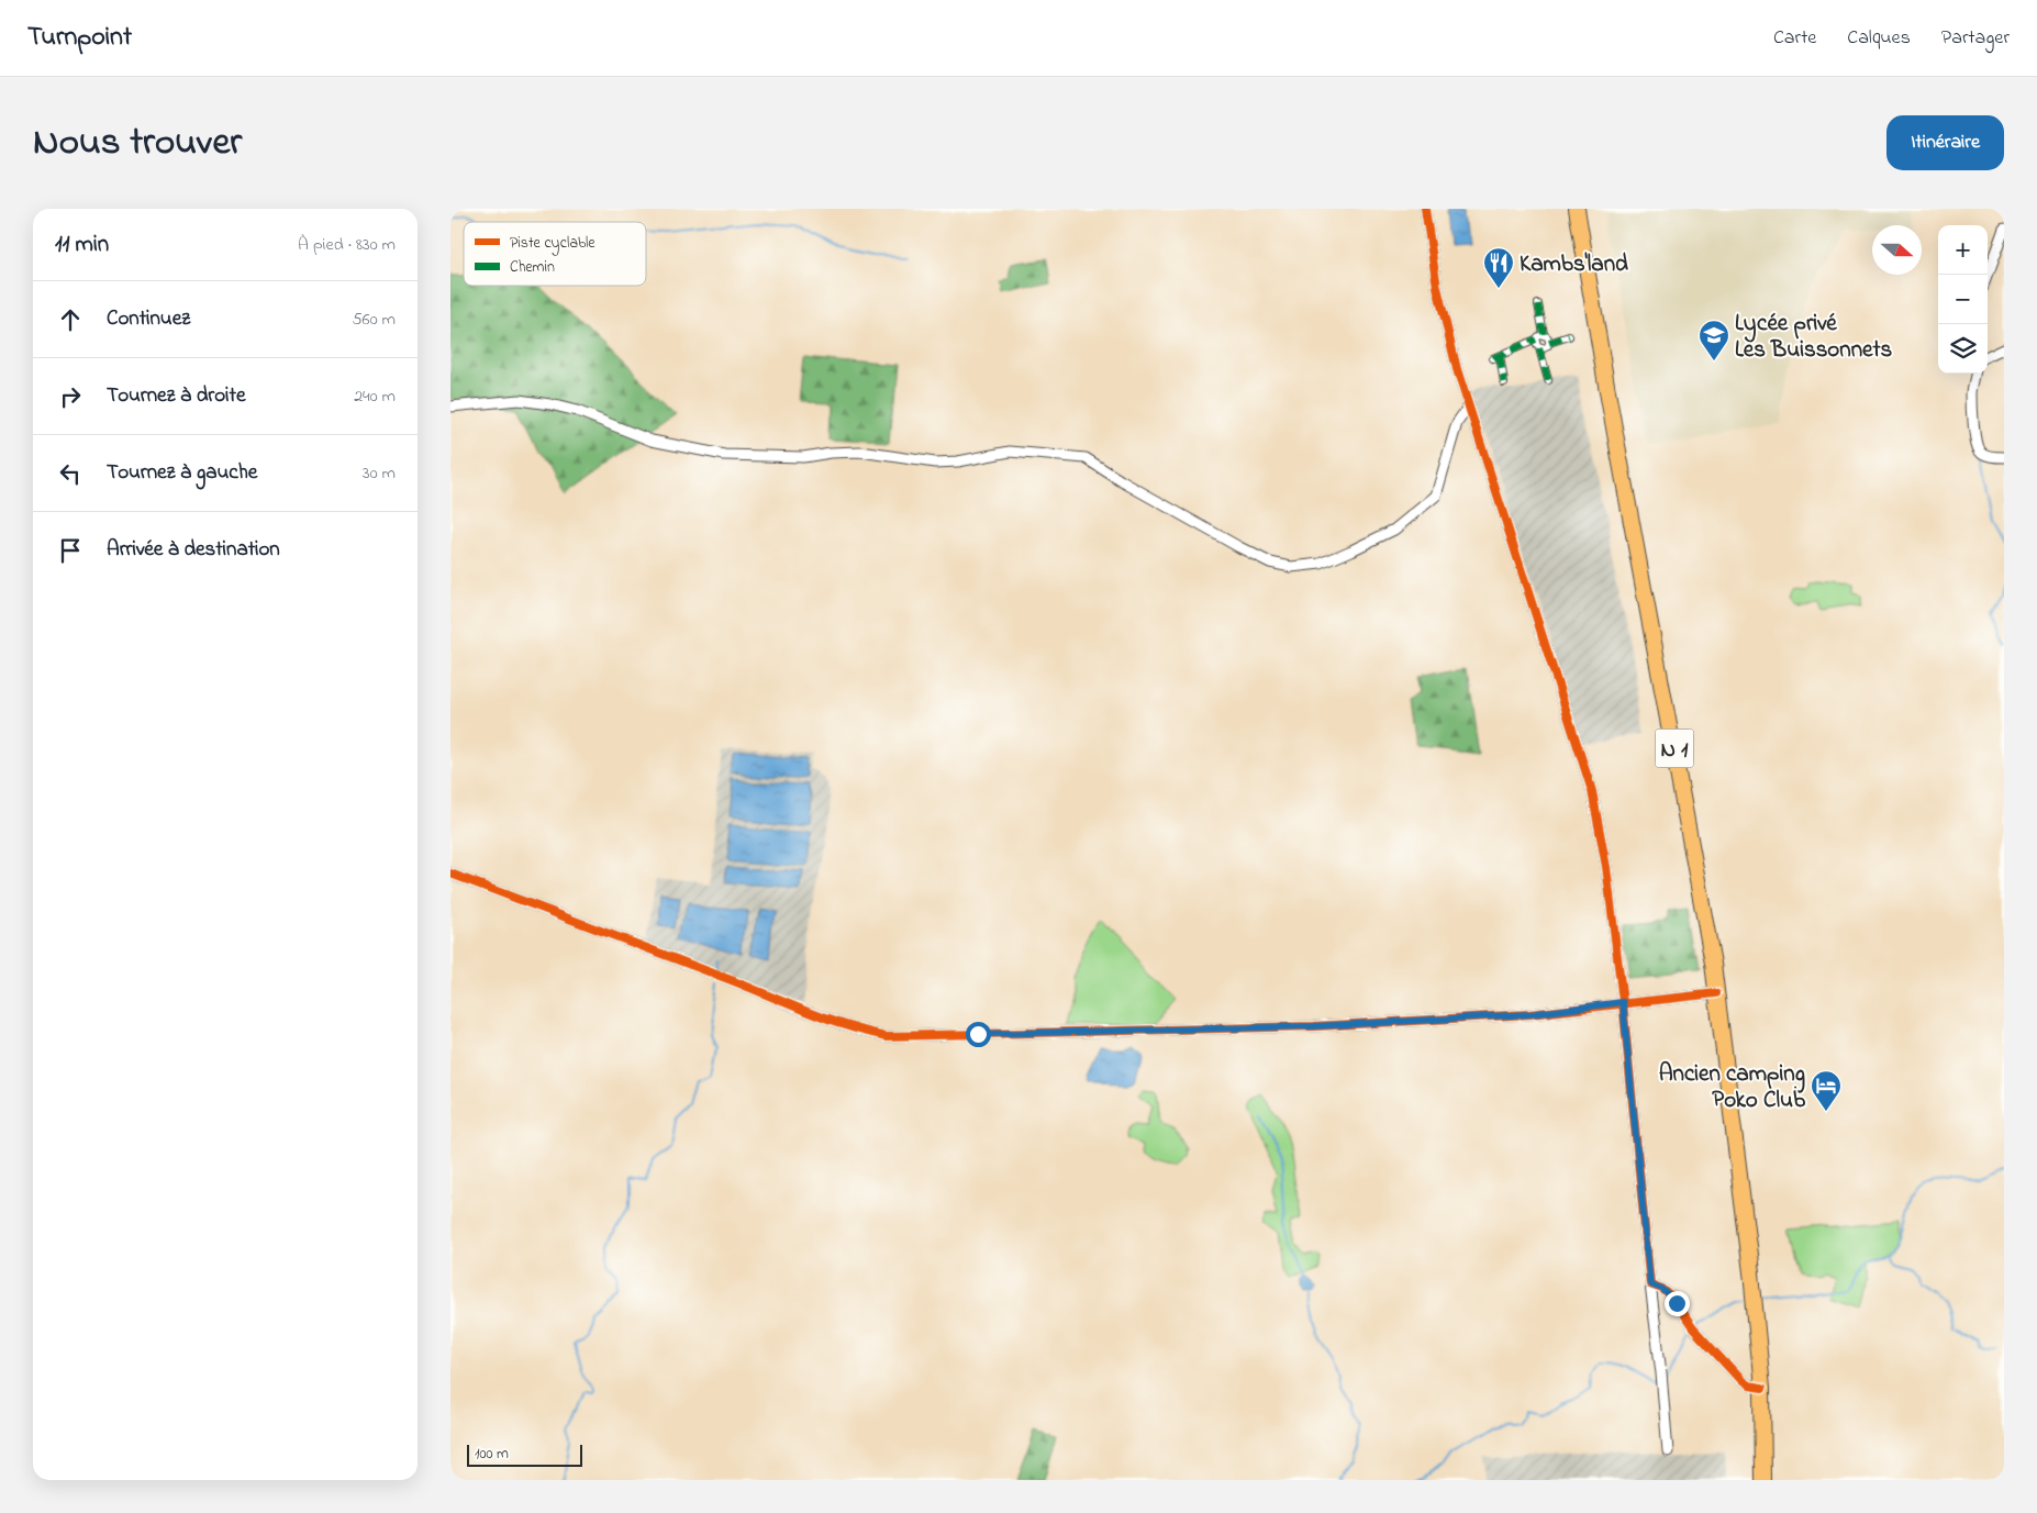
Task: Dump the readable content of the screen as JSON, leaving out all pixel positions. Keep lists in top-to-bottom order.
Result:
{
  "streets": {
    "highway": ["N 1"]
  },
  "places": {
    "restaurant": ["Kambs'land"],
    "school or university": ["Lycée privé Les Buissonnets"],
    "hotel": ["Ancien camping Poko Club"]
  },
  "legend": ["Piste cyclable", "Chemin"],
  "scale_bar": "100 m",
  "north": "right",
  "page": {
    "header": "Turnpoint",
    "nav": ["Carte", "Calques", "Partager"],
    "title": "Nous trouver",
    "buttons": "Itinéraire",
    "heading": ["11 min", "À pied · 830 m"],
    "map_buttons": ["+", "−"],
    "list": [
      ["Continuez", "560 m"],
      ["Tournez à droite", "240 m"],
      ["Tournez à gauche", "30 m"],
      "Arrivée à destination"
    ],
    "scale": "100 m"
  }
}
